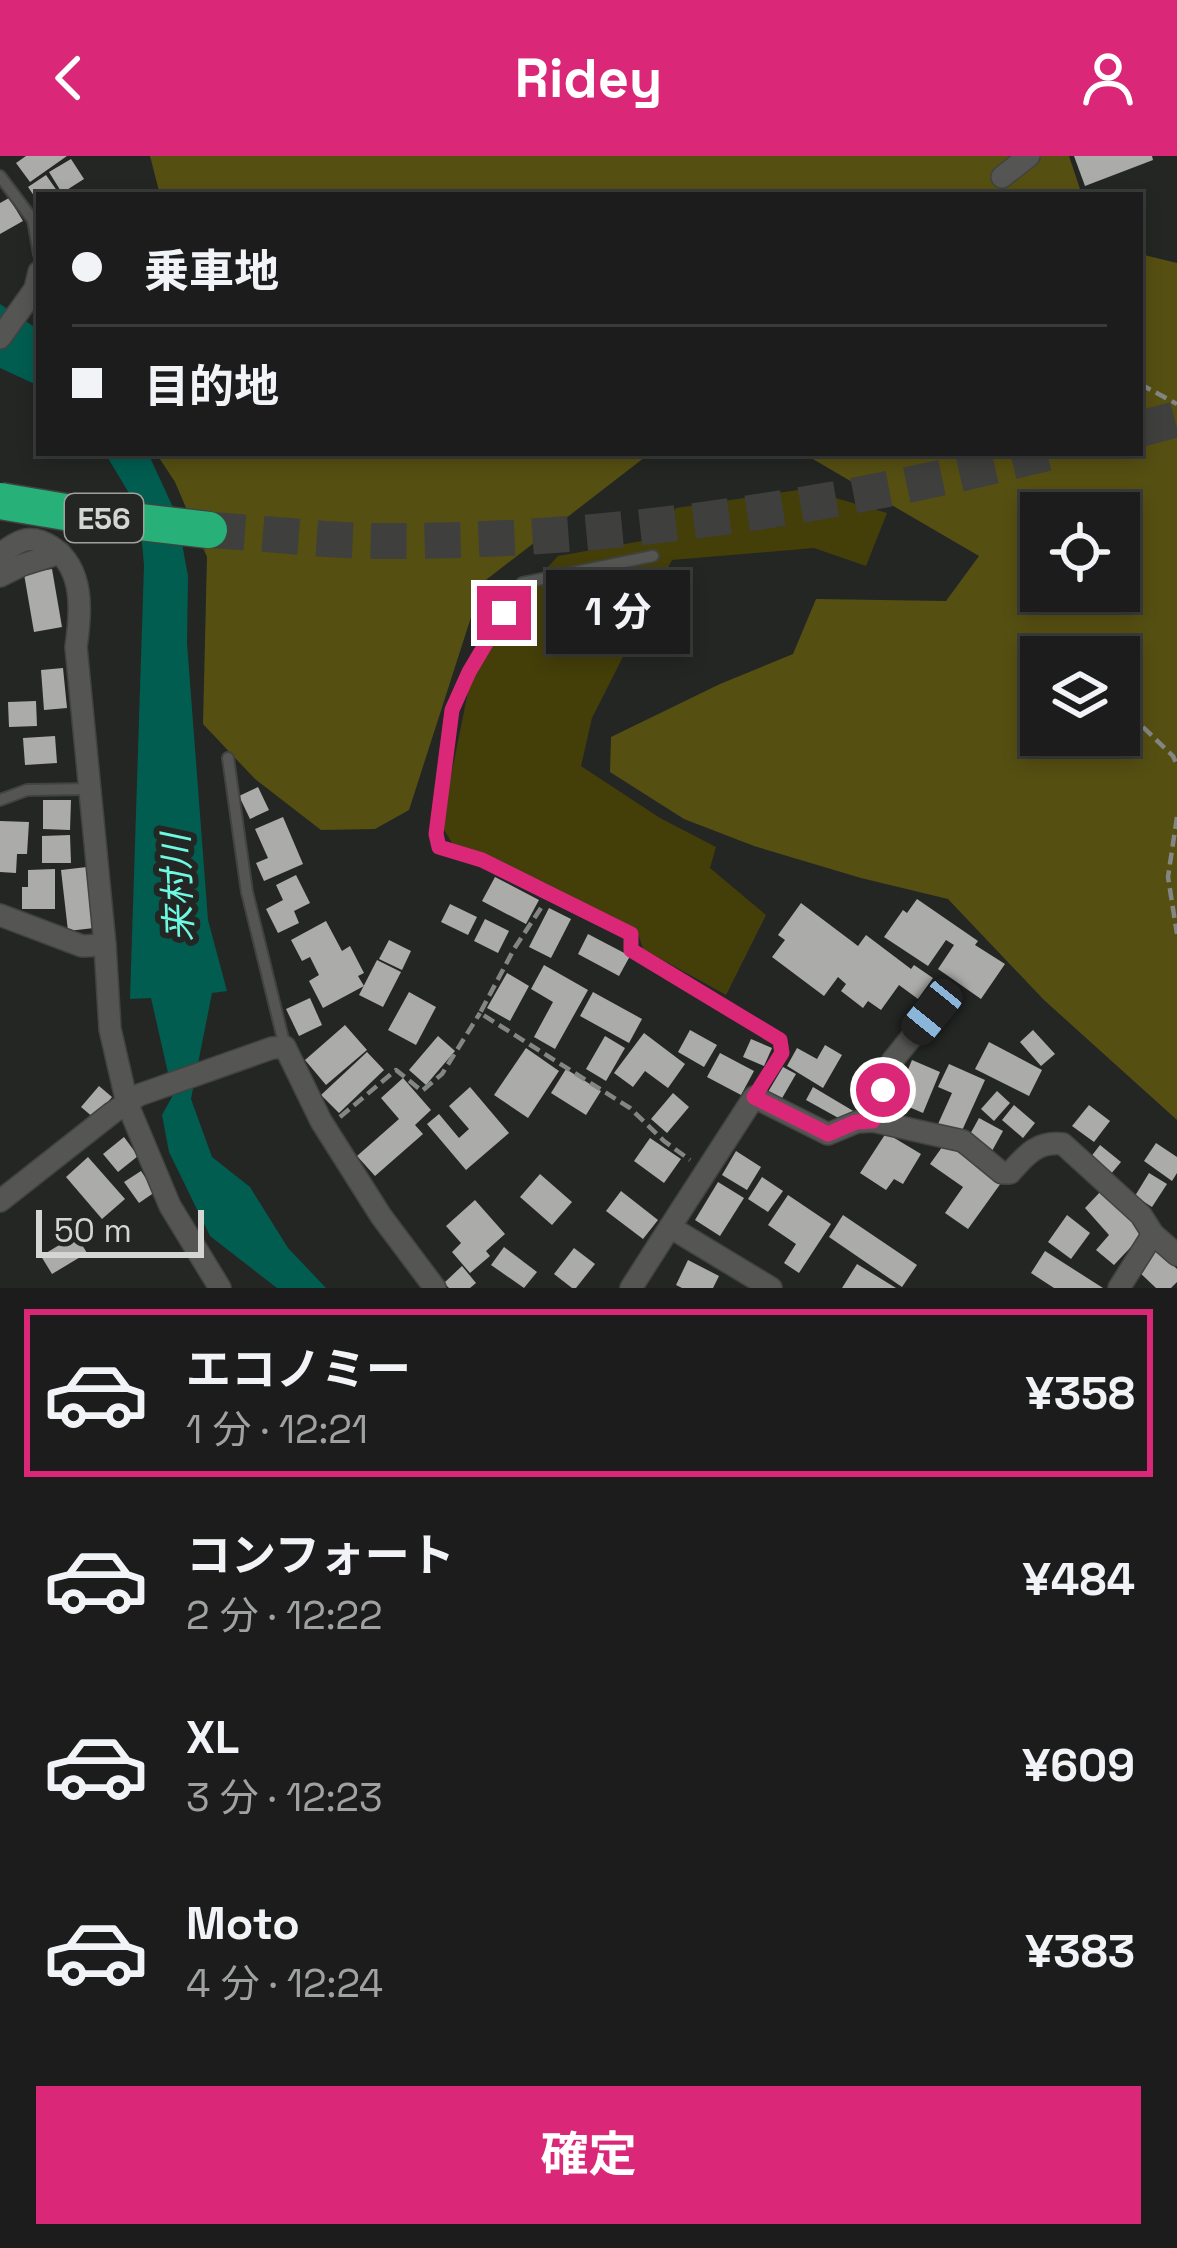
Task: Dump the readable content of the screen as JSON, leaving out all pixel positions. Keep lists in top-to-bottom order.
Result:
{
  "streets": {
    "highway": ["E56"]
  },
  "water": ["来村川"],
  "scale_bar": "50 m",
  "page": {
    "header": "Ridey",
    "banner": ["乗車地", "目的地"],
    "bubble": "1 分",
    "scale": "50 m",
    "list": [
      {
        "name": "エコノミー",
        "note": "1 分 · 12:21",
        "value": "¥358"
      },
      {
        "name": "コンフォート",
        "note": "2 分 · 12:22",
        "value": "¥484"
      },
      {
        "name": "XL",
        "note": "3 分 · 12:23",
        "value": "¥609"
      },
      {
        "name": "Moto",
        "note": "4 分 · 12:24",
        "value": "¥383"
      }
    ],
    "buttons": "確定"
  }
}
